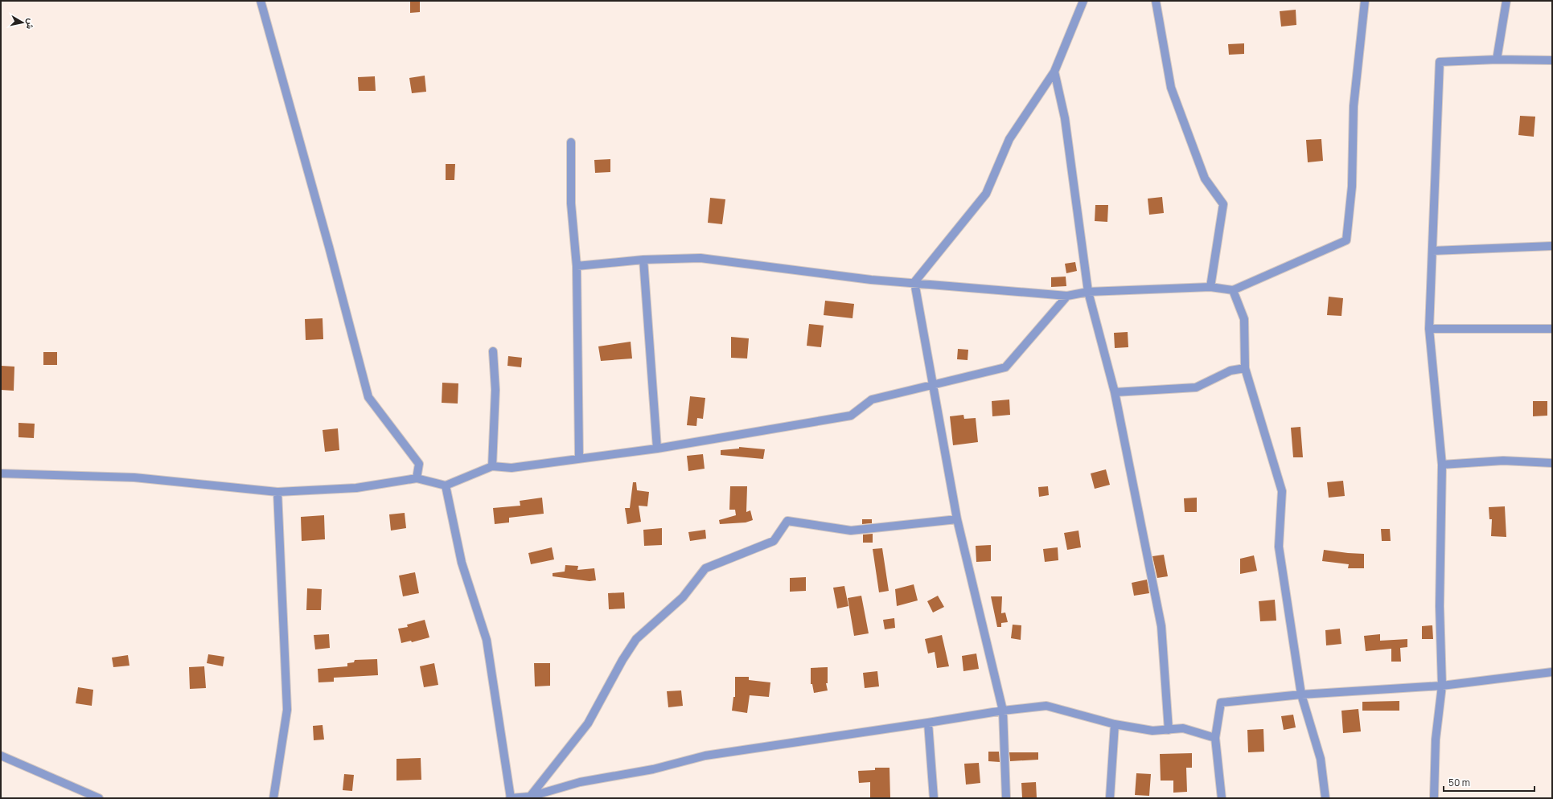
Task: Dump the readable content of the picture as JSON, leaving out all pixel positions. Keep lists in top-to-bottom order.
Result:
{
  "scale_bar": "50 m",
  "north": "right"
}
